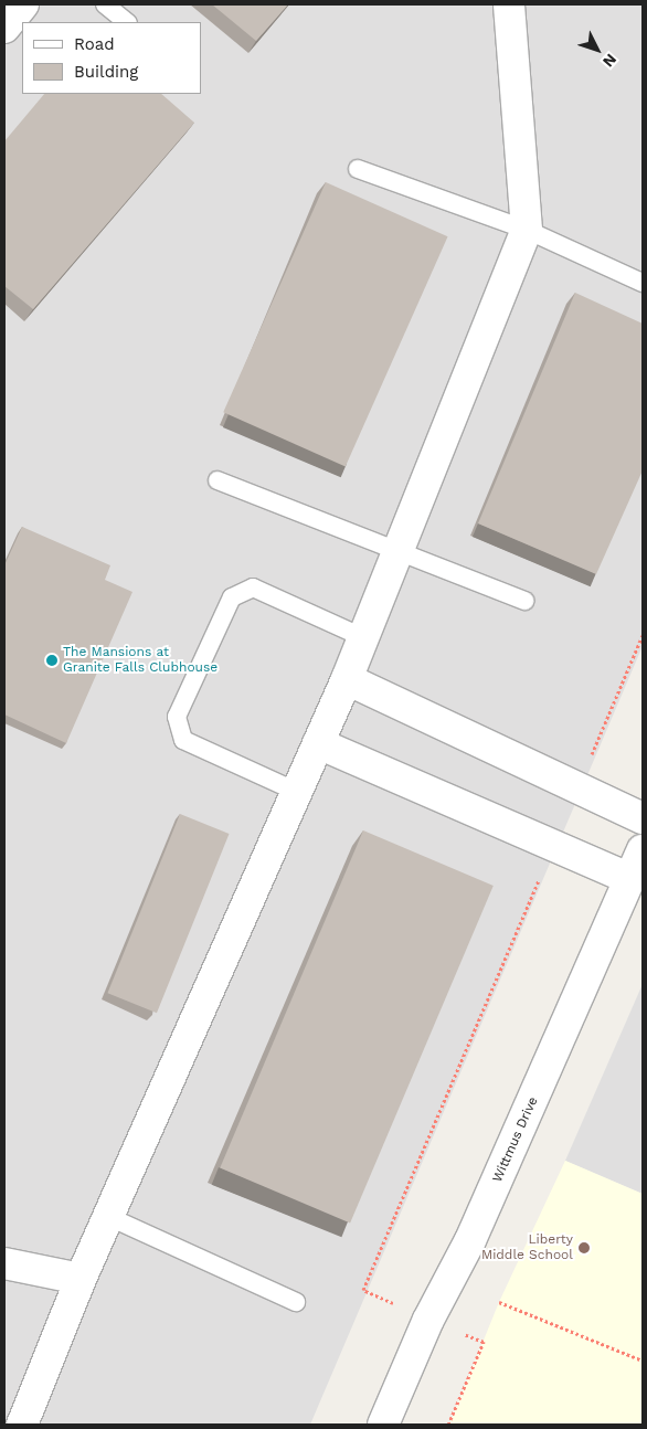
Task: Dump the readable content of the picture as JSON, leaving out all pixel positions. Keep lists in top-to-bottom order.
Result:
{
  "streets": {
    "street": ["Wittmus Drive"]
  },
  "places": ["The Mansions at Granite Falls Clubhouse", "Liberty Middle School"],
  "legend": ["Road", "Building"],
  "north": "bottom right"
}
